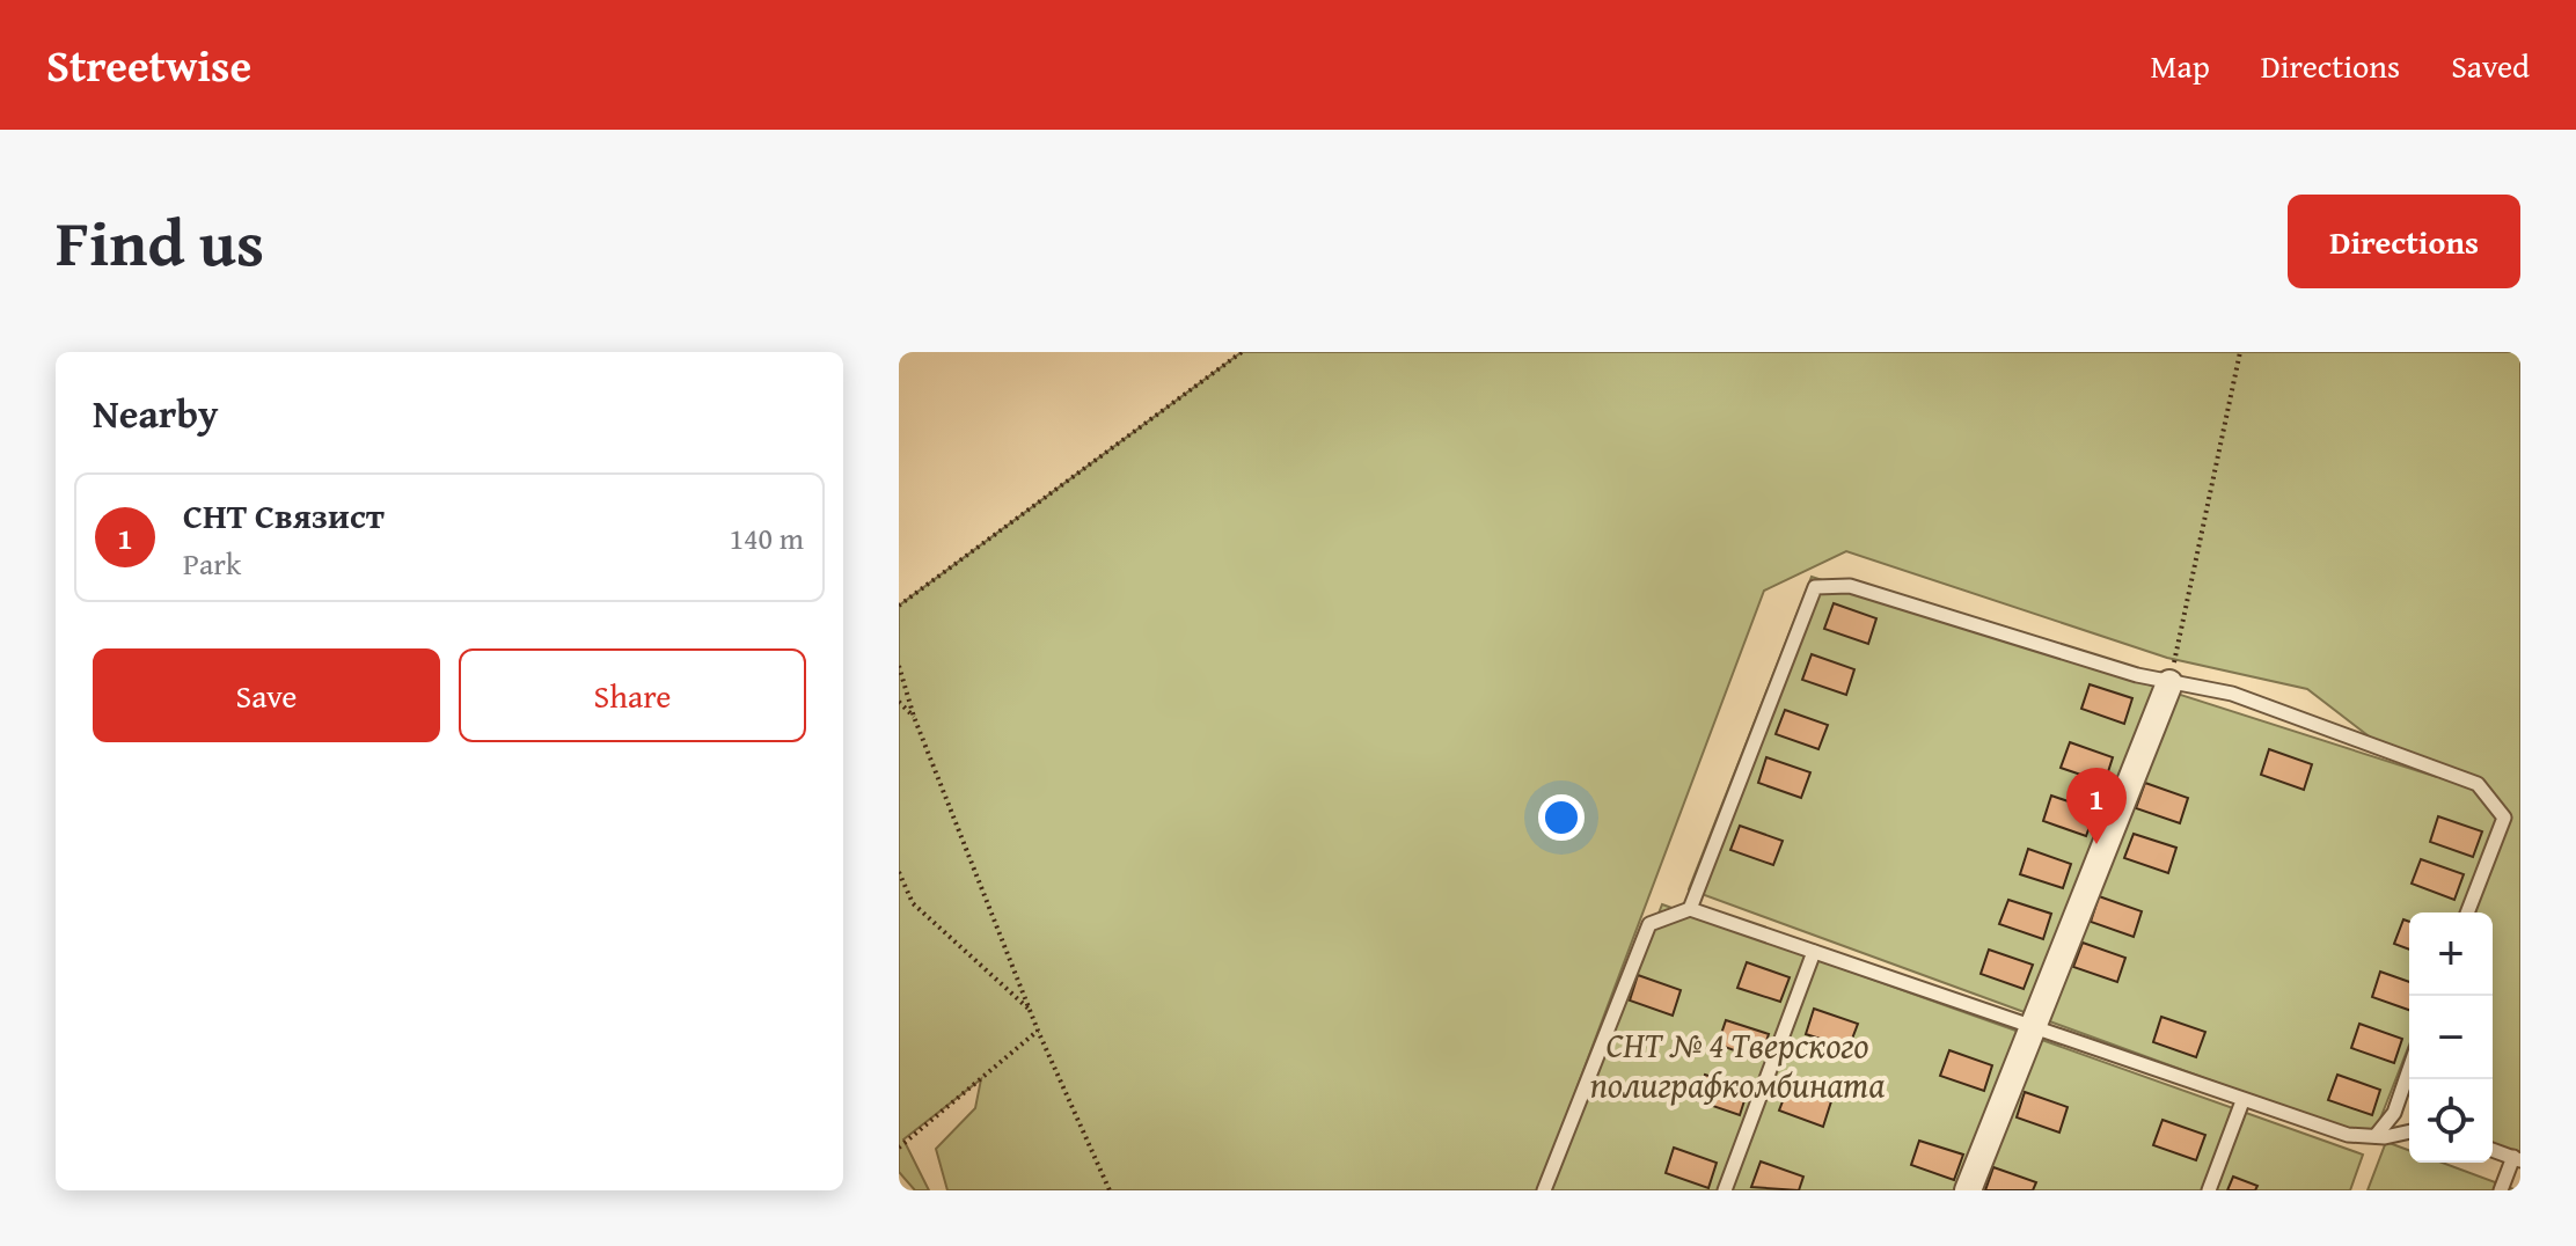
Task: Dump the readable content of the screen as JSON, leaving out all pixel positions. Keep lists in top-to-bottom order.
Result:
{
  "parks": ["СНТ № 4 Тверского полиграфкомбината"],
  "page": {
    "header": "Streetwise",
    "nav": ["Map", "Directions", "Saved"],
    "title": "Find us",
    "buttons": [
      "Directions",
      ["Save", "Share"]
    ],
    "heading": "Nearby",
    "list": [
      {
        "mark": "1",
        "name": "СНТ Связист",
        "note": "Park",
        "value": "140 m"
      }
    ],
    "pins": "1",
    "map_buttons": ["+", "−"]
  }
}
